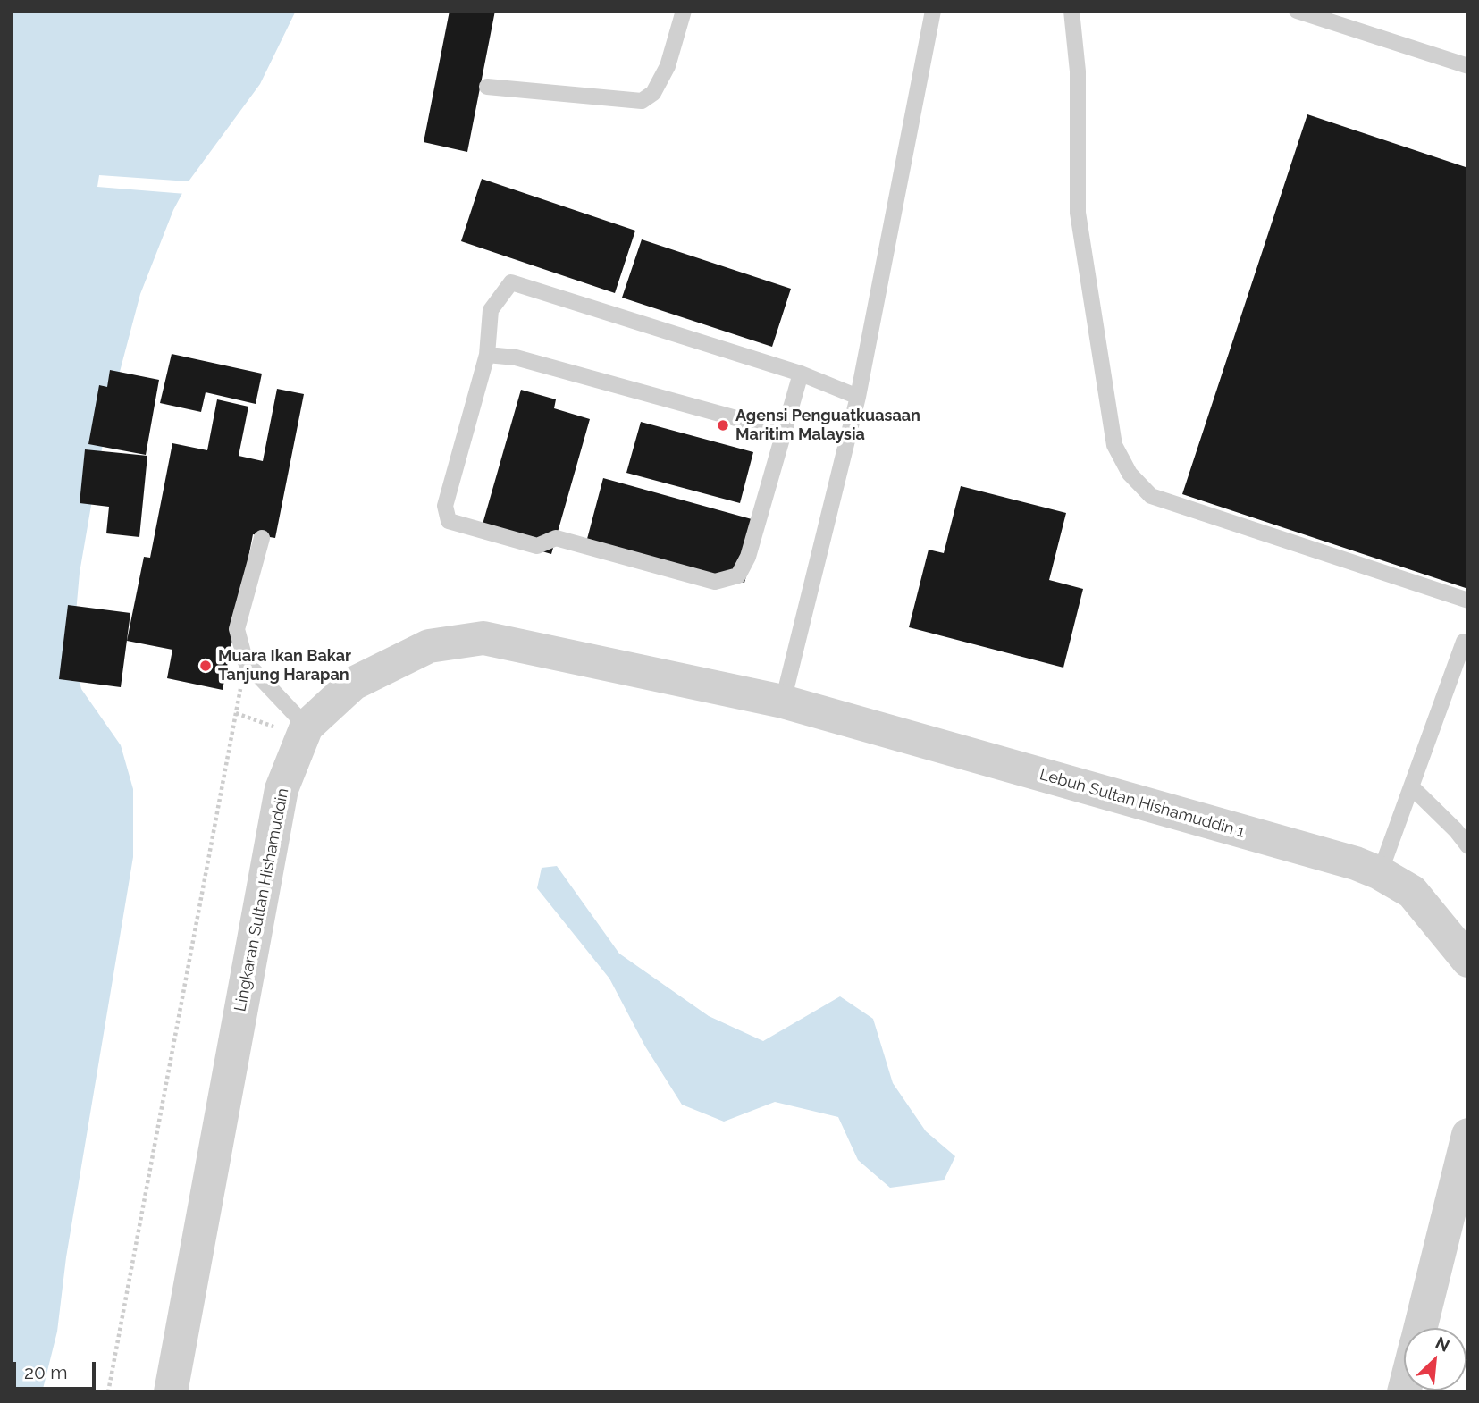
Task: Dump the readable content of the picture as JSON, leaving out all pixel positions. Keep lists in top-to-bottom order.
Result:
{
  "streets": {
    "street": ["Lebuh Sultan Hishamuddin 1", "Lingkaran Sultan Hishamuddin"]
  },
  "crossings": [
    ["Lebuh Sultan Hishamuddin 1", "Lingkaran Sultan Hishamuddin"]
  ],
  "places": ["Agensi Penguatkuasaan Maritim Malaysia", "Muara Ikan Bakar Tanjung Harapan"],
  "scale_bar": "20 m",
  "north": "top right"
}
